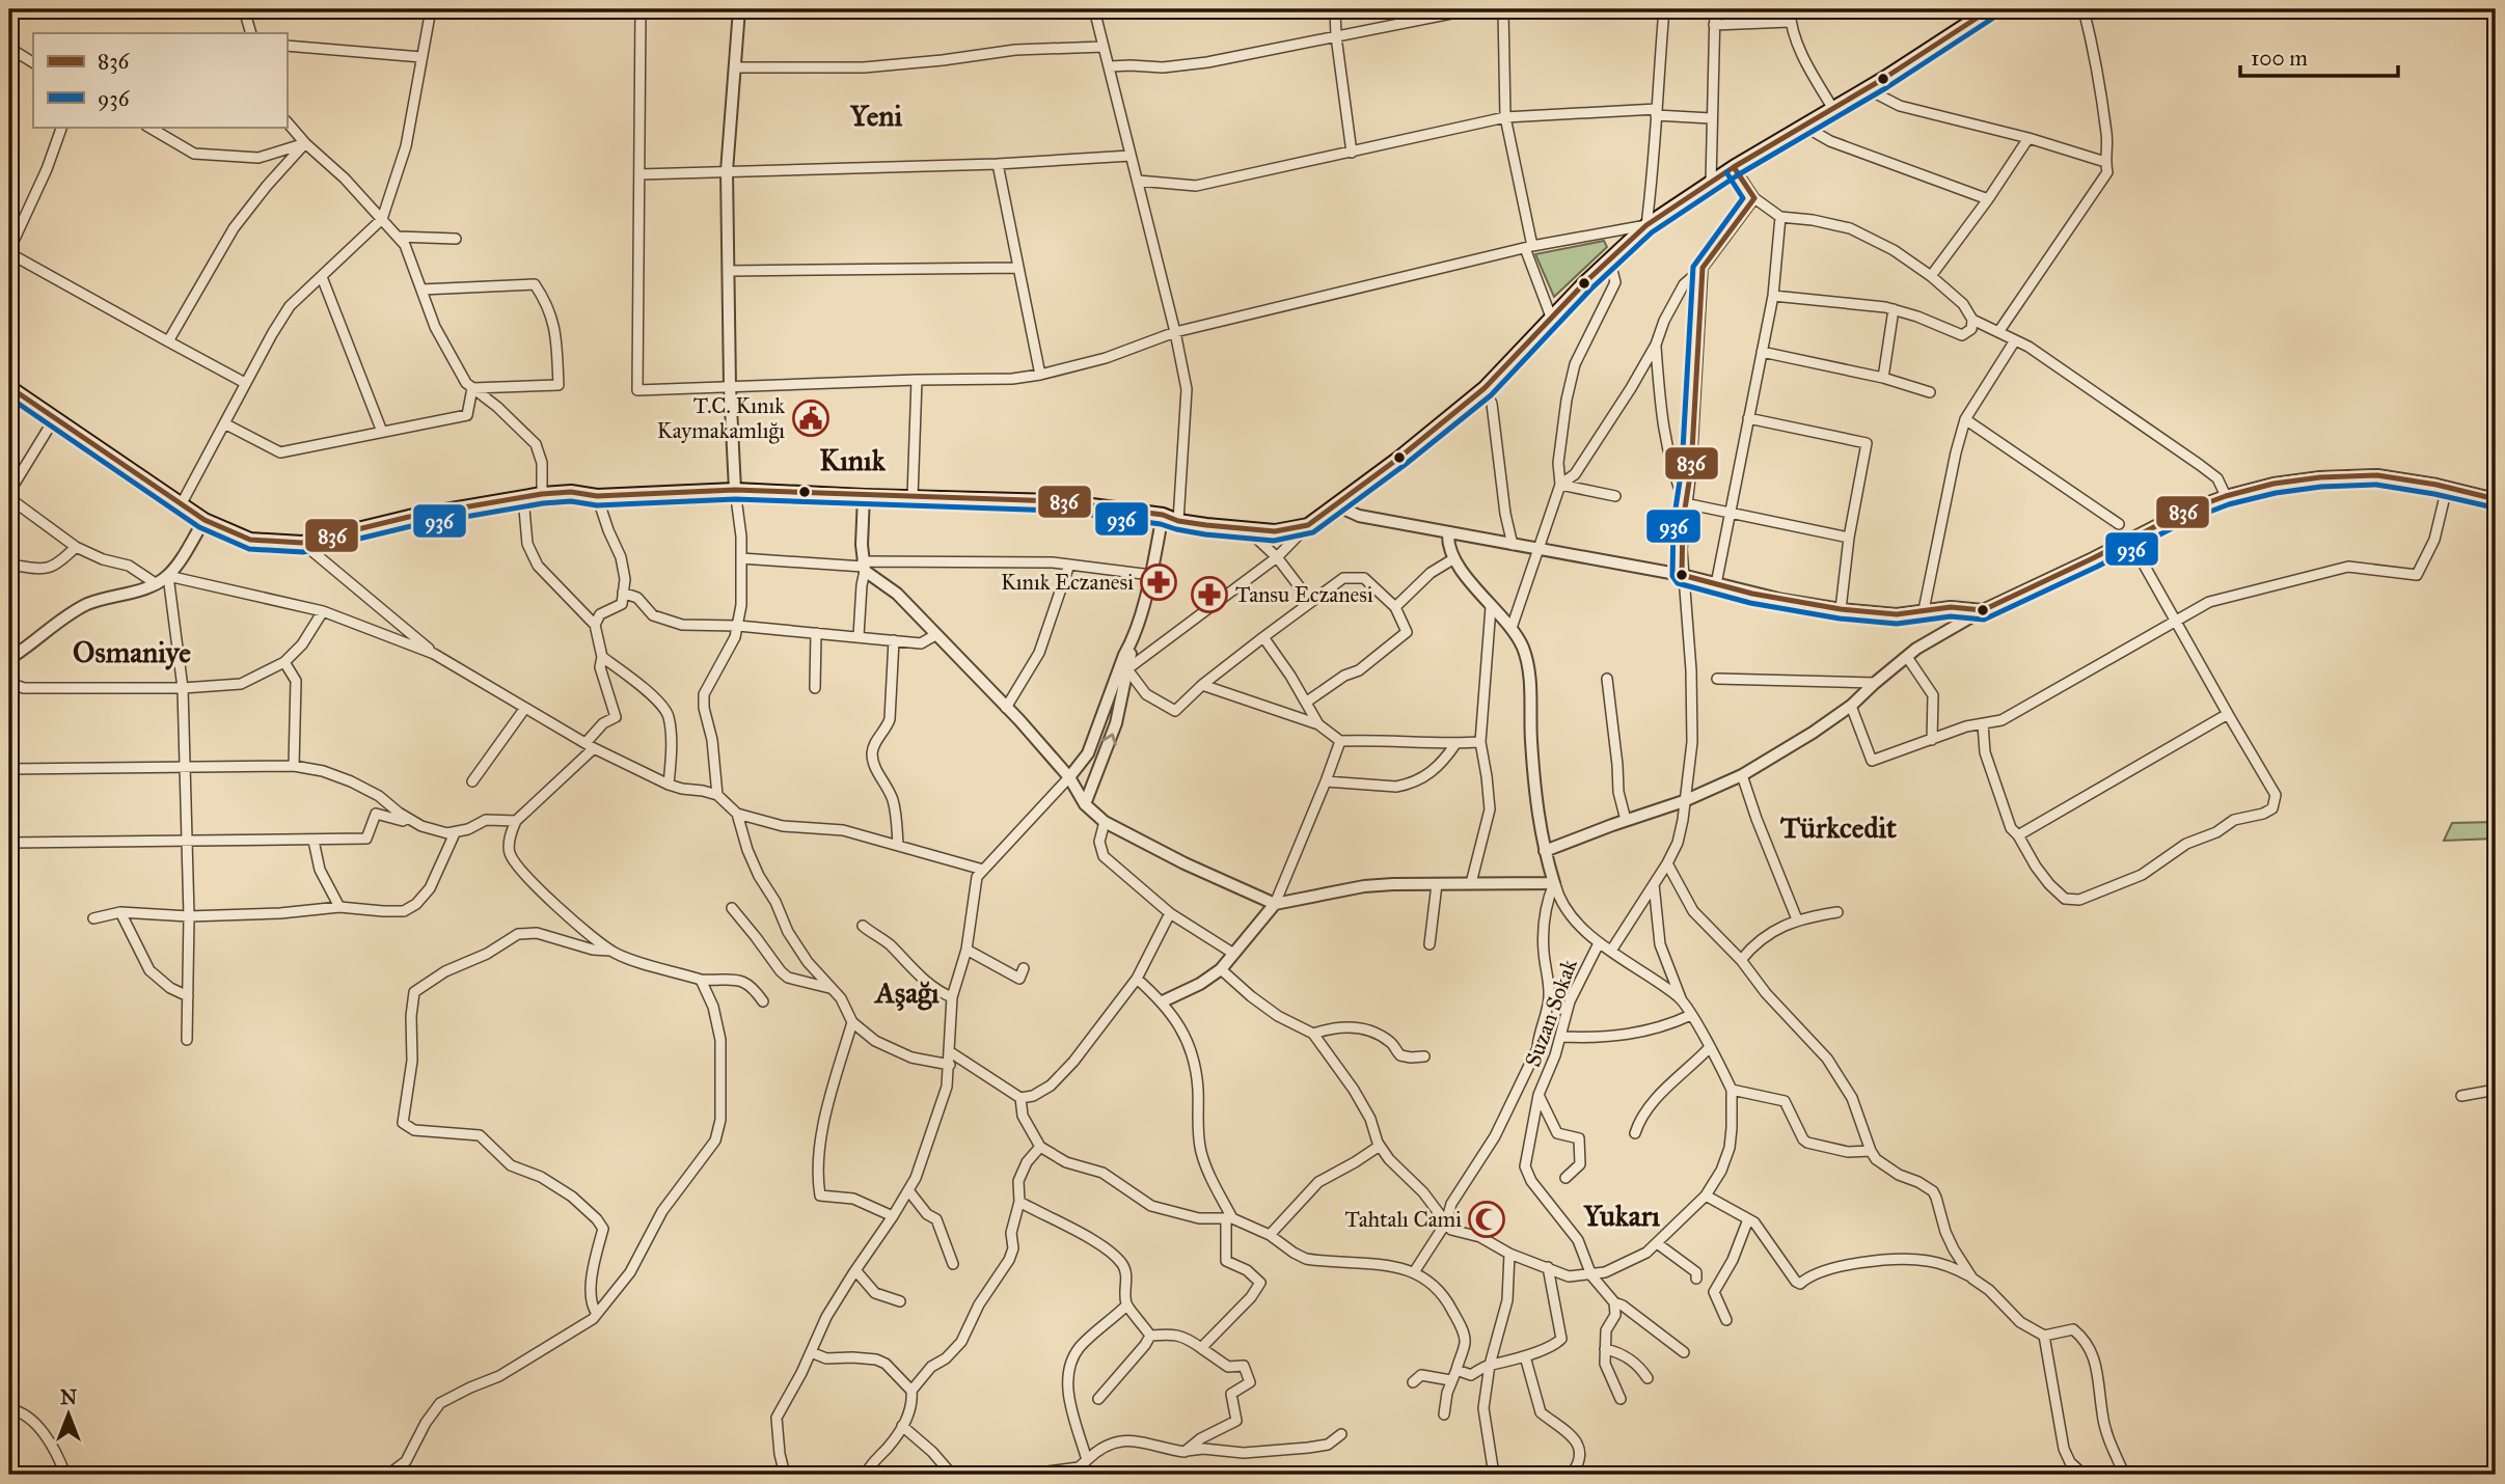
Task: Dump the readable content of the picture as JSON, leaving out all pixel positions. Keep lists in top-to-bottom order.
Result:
{
  "streets": {
    "street": ["Suzan Sokak"]
  },
  "districts": [
    "Yeni",
    "Kınık",
    "Osmaniye",
    "Türkcedit",
    "Aşağı",
    "Yukarı"
  ],
  "places": {
    "public building": ["T.C. Kınık Kaymakamlığı"],
    "pharmacy": ["Kınık Eczanesi", "Tansu Eczanesi"],
    "mosque": ["Tahtalı Cami"]
  },
  "lines": ["transit line 836", "transit line 936"],
  "legend": ["836", "936"],
  "scale_bar": "100 m",
  "north": "top"
}
